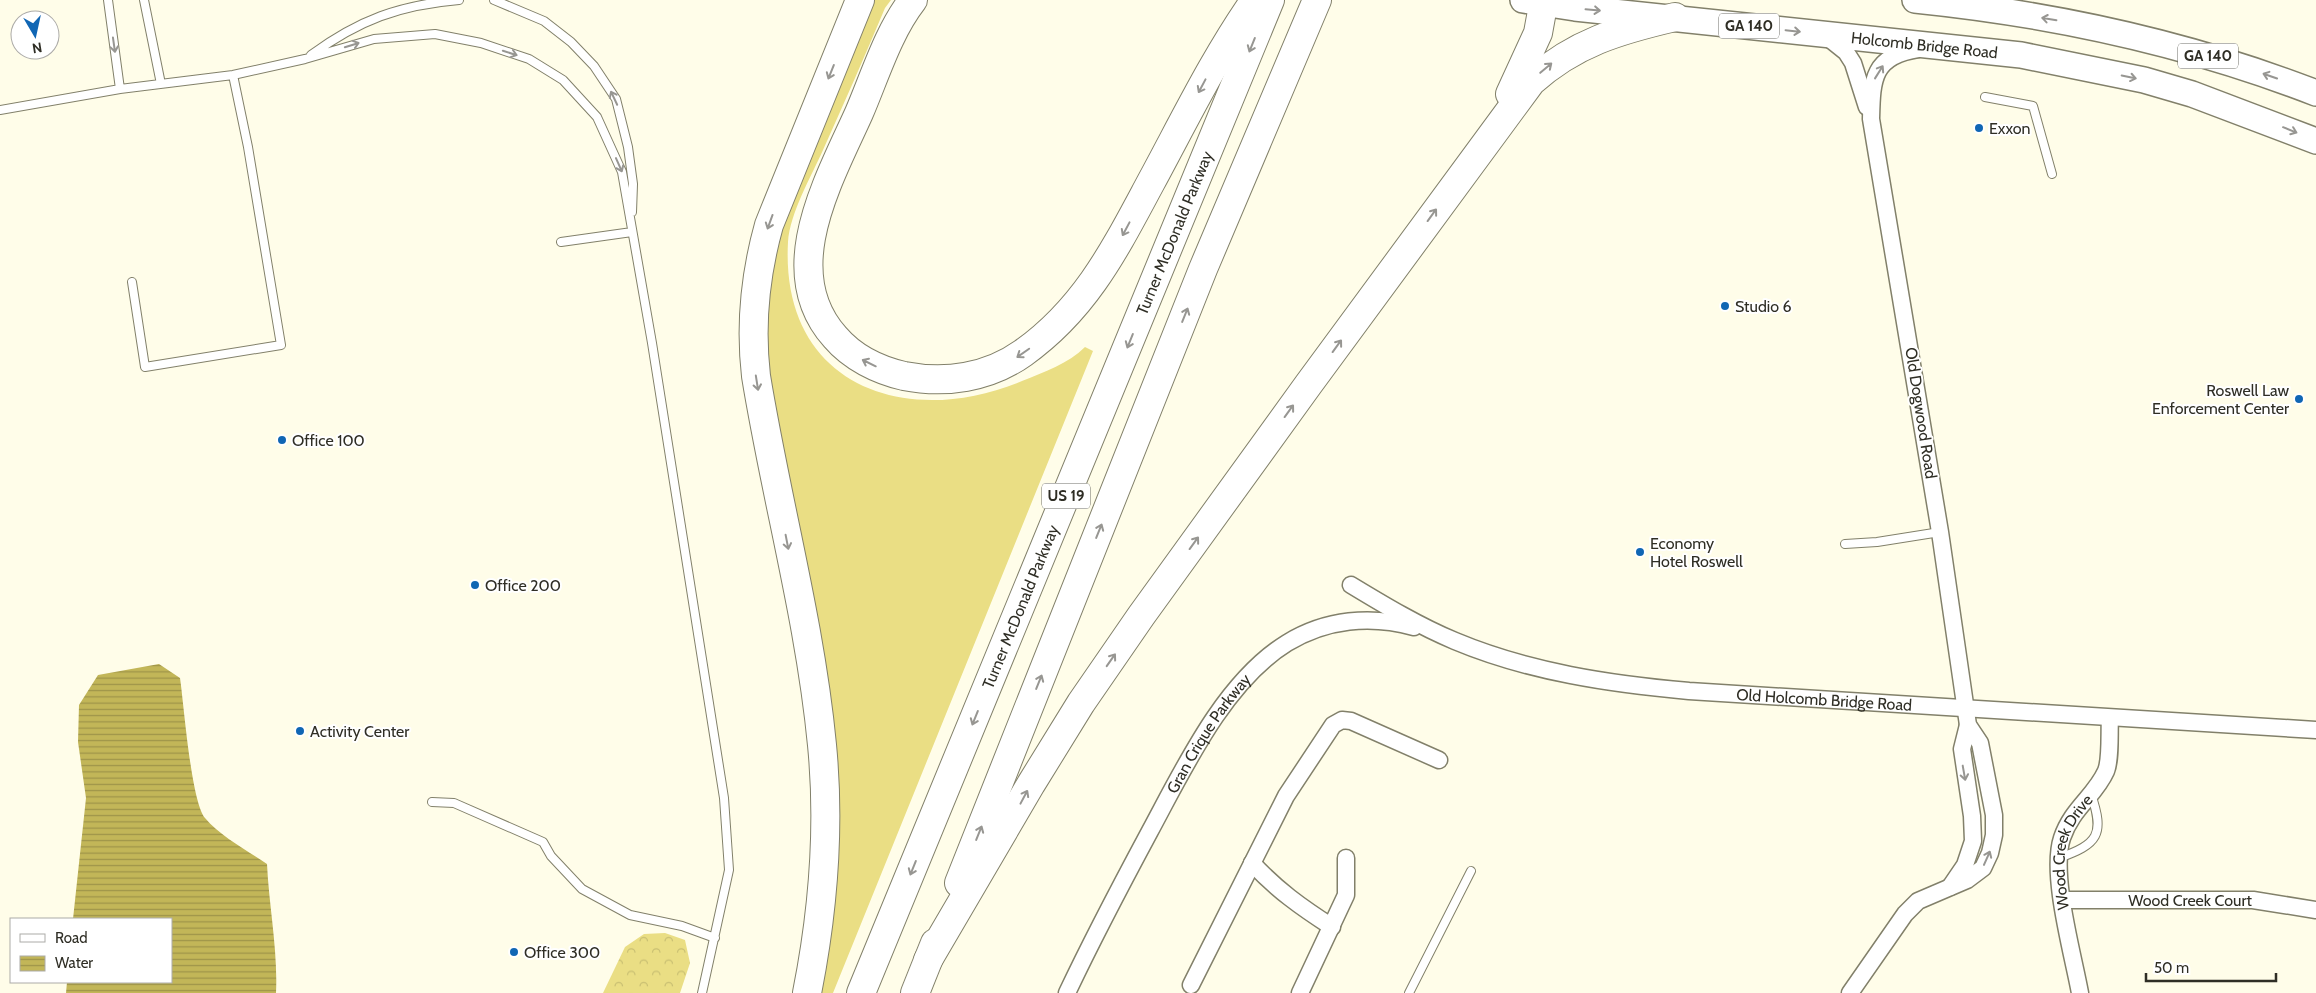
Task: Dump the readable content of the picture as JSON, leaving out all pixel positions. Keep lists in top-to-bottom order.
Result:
{
  "streets": {
    "highway": ["Turner McDonald Parkway", "US 19"],
    "main road": ["GA 140", "Holcomb Bridge Road"],
    "street": [
      "Old Dogwood Road",
      "Old Holcomb Bridge Road",
      "Gran Crique Parkway",
      "Wood Creek Drive",
      "Wood Creek Court"
    ]
  },
  "crossings": [
    ["Holcomb Bridge Road", "Old Dogwood Road"],
    ["Old Dogwood Road", "Old Holcomb Bridge Road"],
    ["Old Holcomb Bridge Road", "Gran Crique Parkway"],
    ["Old Holcomb Bridge Road", "Wood Creek Drive"],
    ["Wood Creek Drive", "Wood Creek Court"]
  ],
  "places": [
    "Exxon",
    "Studio 6",
    "Roswell Law Enforcement Center",
    "Office 100",
    "Economy Hotel Roswell",
    "Office 200",
    "Activity Center",
    "Office 300"
  ],
  "legend": ["Road", "Water"],
  "scale_bar": "50 m",
  "north": "bottom"
}
